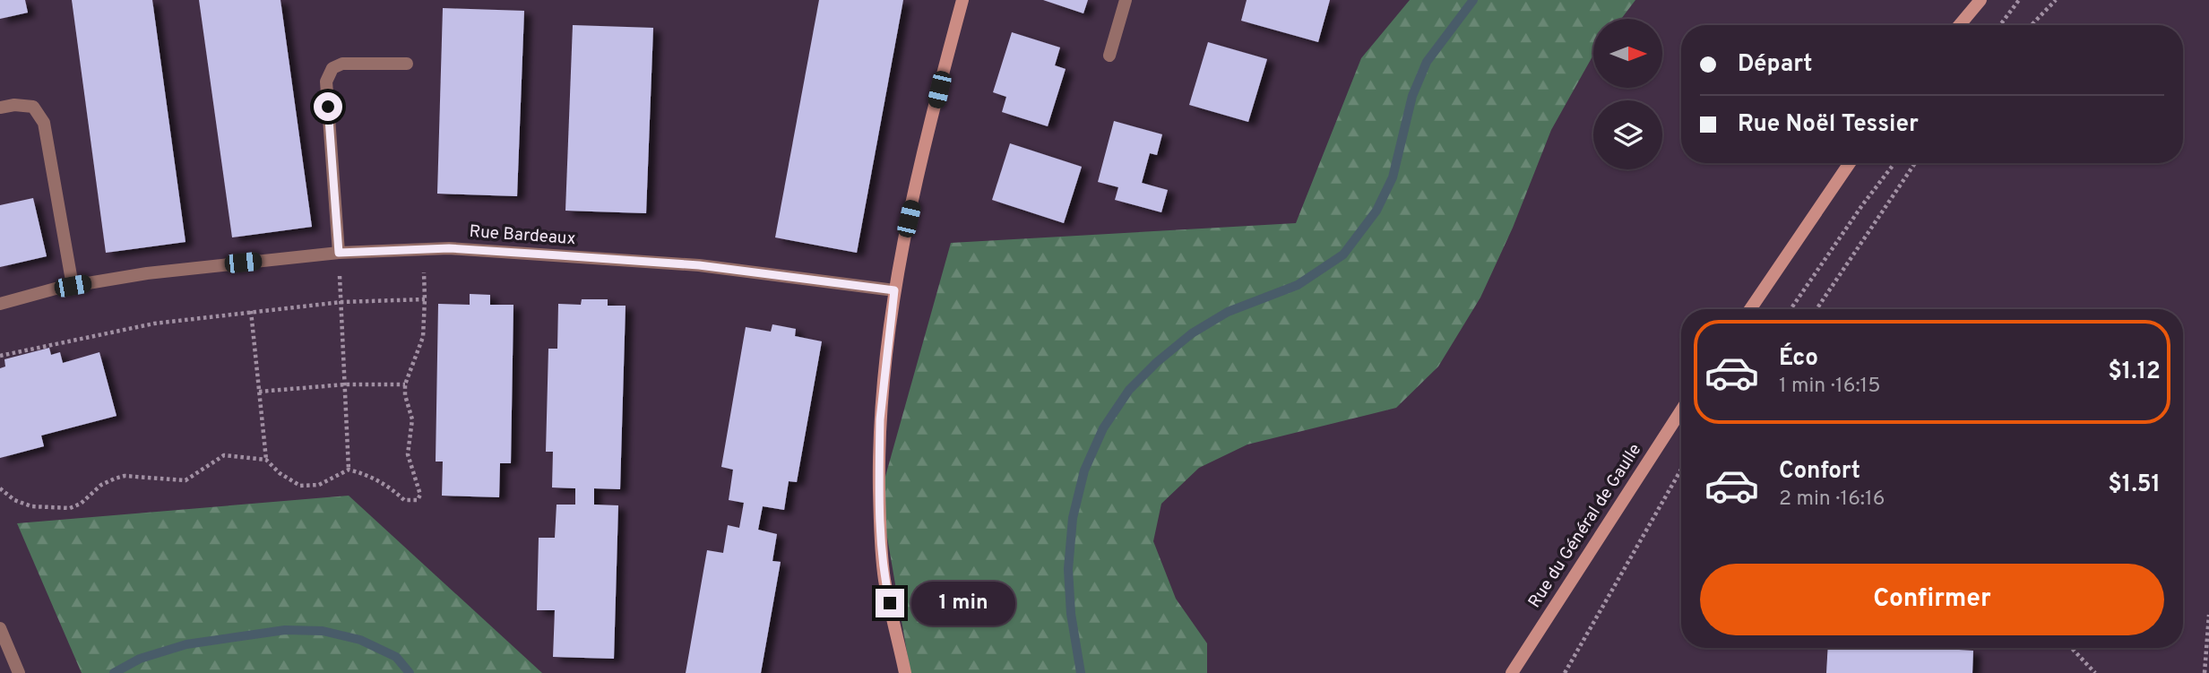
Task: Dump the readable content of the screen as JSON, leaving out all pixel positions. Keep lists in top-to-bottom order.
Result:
{
  "streets": {
    "street": ["Rue Bardeaux", "Rue du Général de Gaulle"]
  },
  "north": "right",
  "page": {
    "banner": ["Départ", "Rue Noël Tessier"],
    "list": [
      {
        "name": "Éco",
        "note": "1 min · 16:15",
        "value": "$1.12"
      },
      {
        "name": "Confort",
        "note": "2 min · 16:16",
        "value": "$1.51"
      }
    ],
    "buttons": "Confirmer",
    "bubble": "1 min"
  }
}
